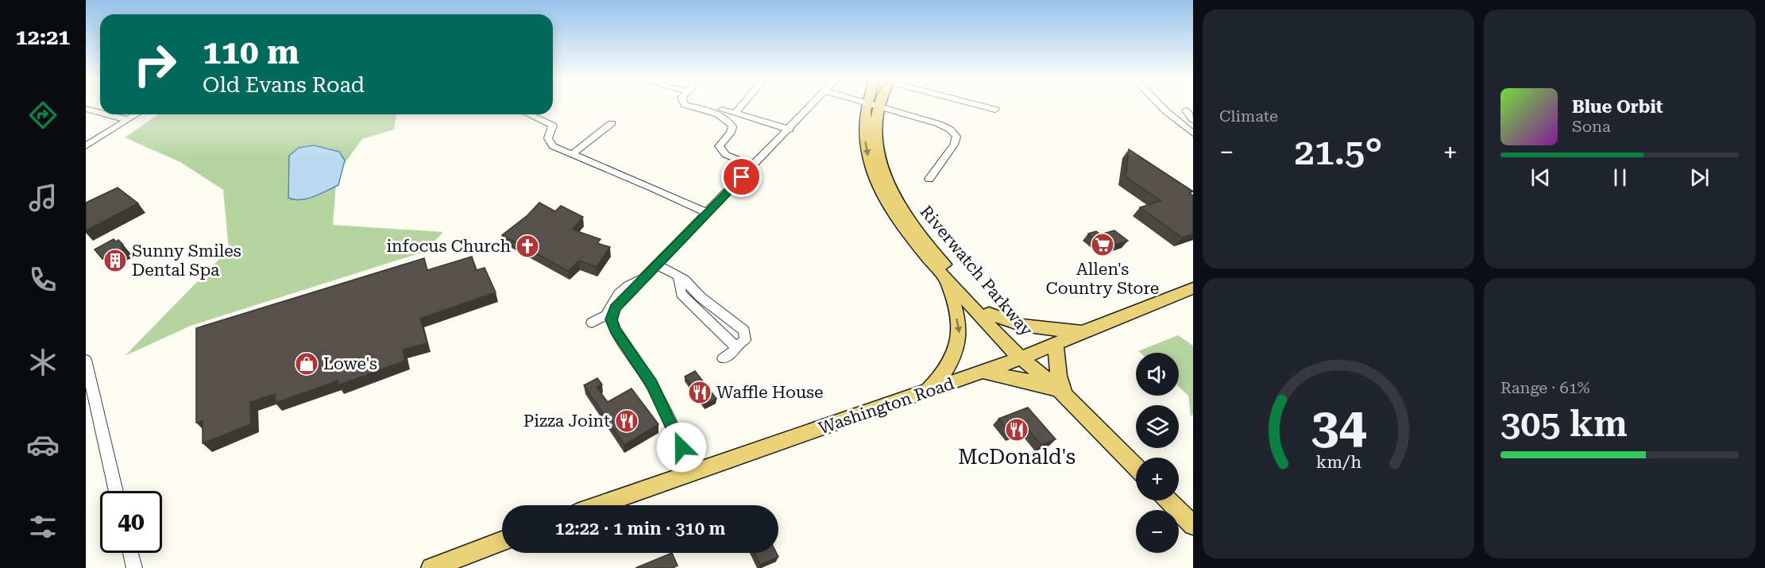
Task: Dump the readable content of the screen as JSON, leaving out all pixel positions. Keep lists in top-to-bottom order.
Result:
{
  "streets": {
    "main road": ["Riverwatch Parkway", "Washington Road"]
  },
  "crossings": [
    ["Riverwatch Parkway", "Washington Road"]
  ],
  "places": {
    "supermarket": ["Allen's Country Store"],
    "church": ["infocus Church"],
    "building": ["Sunny Smiles Dental Spa"],
    "shop": ["Lowe's"],
    "restaurant": ["Waffle House", "Pizza Joint", "McDonald's"]
  },
  "page": {
    "tabs": "12:21",
    "tile": [
      "Climate",
      ["Range · 61%", "305 km"]
    ],
    "turn": ["110 m", "Old Evans Road"],
    "song": ["Blue Orbit", "Sona"],
    "heat": ["−", "21.5°", "+"],
    "map_buttons": ["+", "−"],
    "limit": "40",
    "trip": "12:22 · 1 min · 310 m",
    "gauge": ["34", "km/h"]
  }
}
